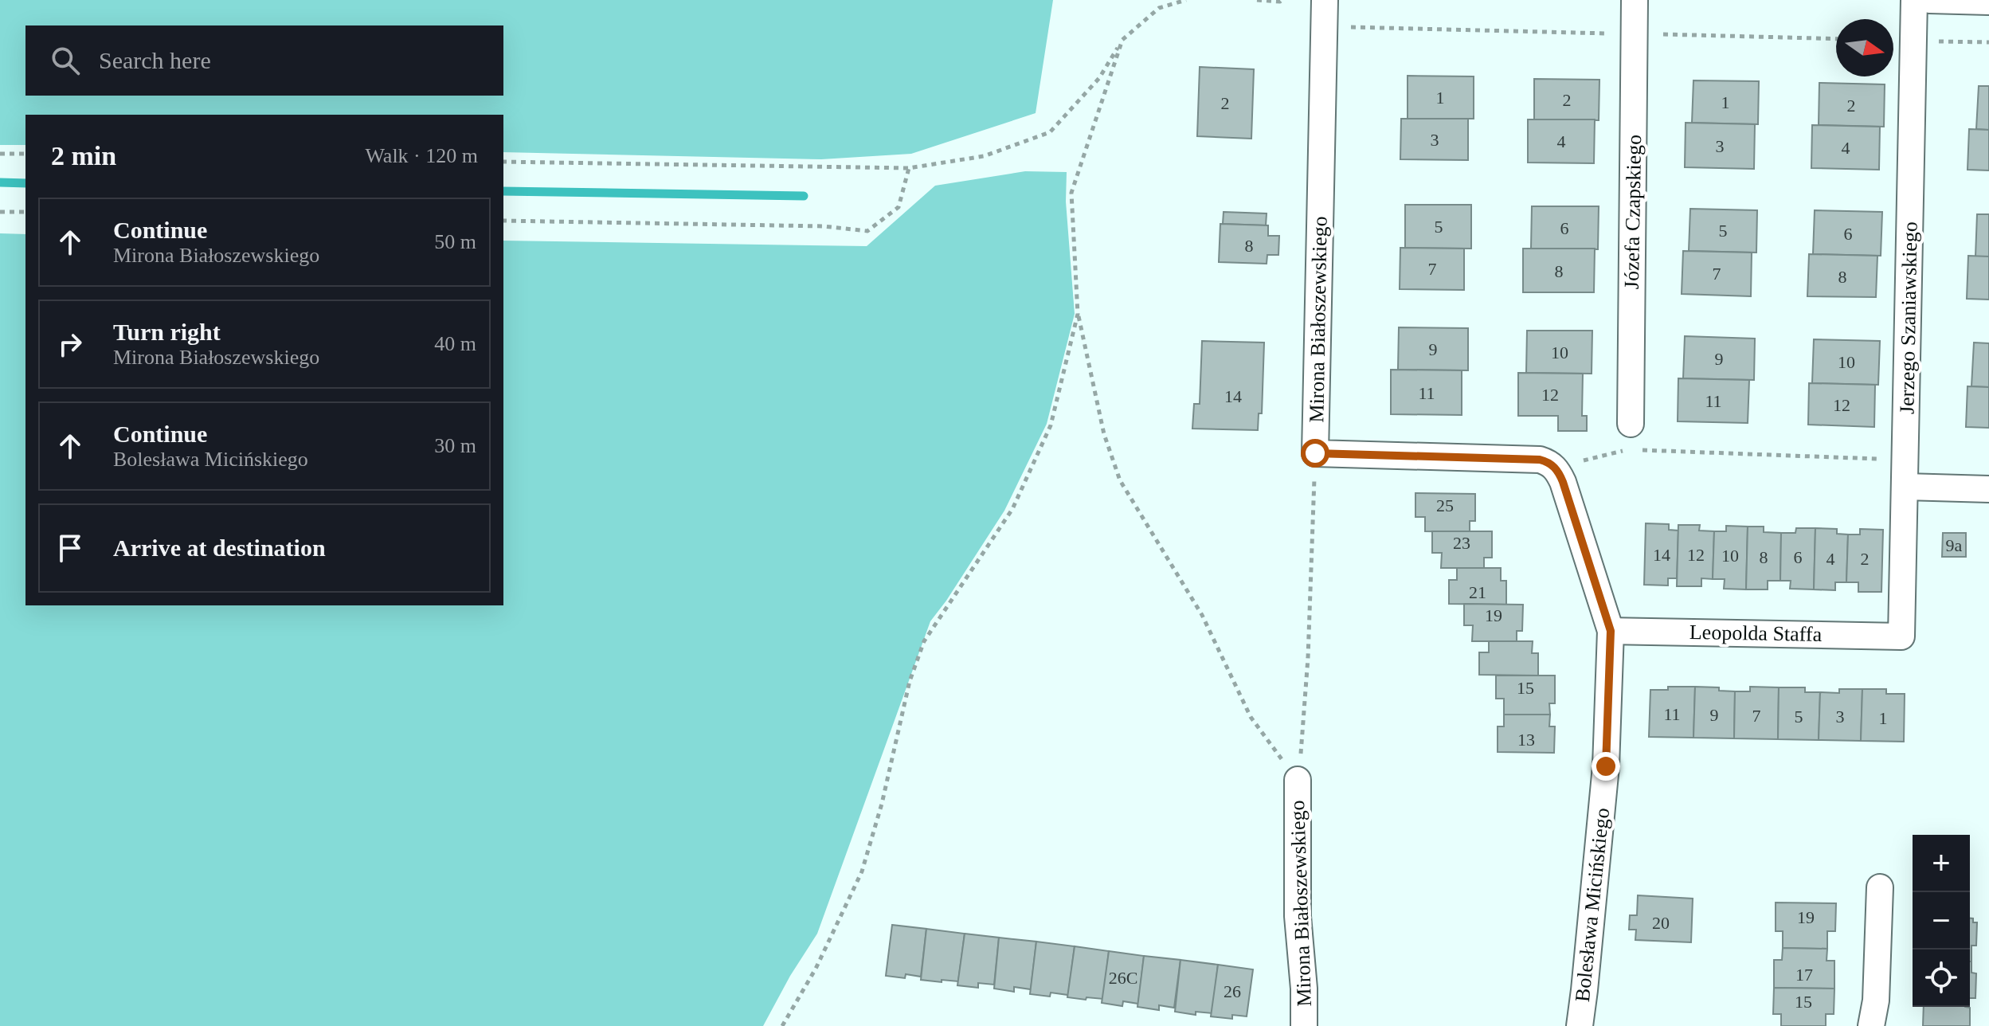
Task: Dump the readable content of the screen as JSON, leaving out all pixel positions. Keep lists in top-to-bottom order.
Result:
{
  "streets": {
    "street": [
      "Józefa Czapskiego",
      "Jerzego Szaniawskiego",
      "Mirona Białoszewskiego",
      "Leopolda Staffa",
      "Bolesława Micińskiego"
    ]
  },
  "crossings": [
    ["Jerzego Szaniawskiego", "Leopolda Staffa"],
    ["Leopolda Staffa", "Bolesława Micińskiego"]
  ],
  "house_numbers": [
    "1",
    "2",
    "1",
    "2",
    "2",
    "3",
    "4",
    "3",
    "4",
    "5",
    "6",
    "5",
    "6",
    "8",
    "7",
    "8",
    "7",
    "8",
    "9",
    "10",
    "9",
    "10",
    "11",
    "12",
    "14",
    "11",
    "12",
    "25",
    "23",
    "9a",
    "14",
    "12",
    "10",
    "8",
    "6",
    "4",
    "2",
    "21",
    "19",
    "15",
    "11",
    "9",
    "7",
    "5",
    "3",
    "1",
    "13",
    "19",
    "20",
    "17",
    "26C",
    "26",
    "15"
  ],
  "north": "right",
  "page": {
    "search": "Search here",
    "heading": ["2 min", "Walk · 120 m"],
    "list": [
      ["Continue", "Mirona Białoszewskiego", "50 m"],
      ["Turn right", "Mirona Białoszewskiego", "40 m"],
      ["Continue", "Bolesława Micińskiego", "30 m"],
      "Arrive at destination"
    ],
    "map_buttons": ["+", "−"]
  }
}
